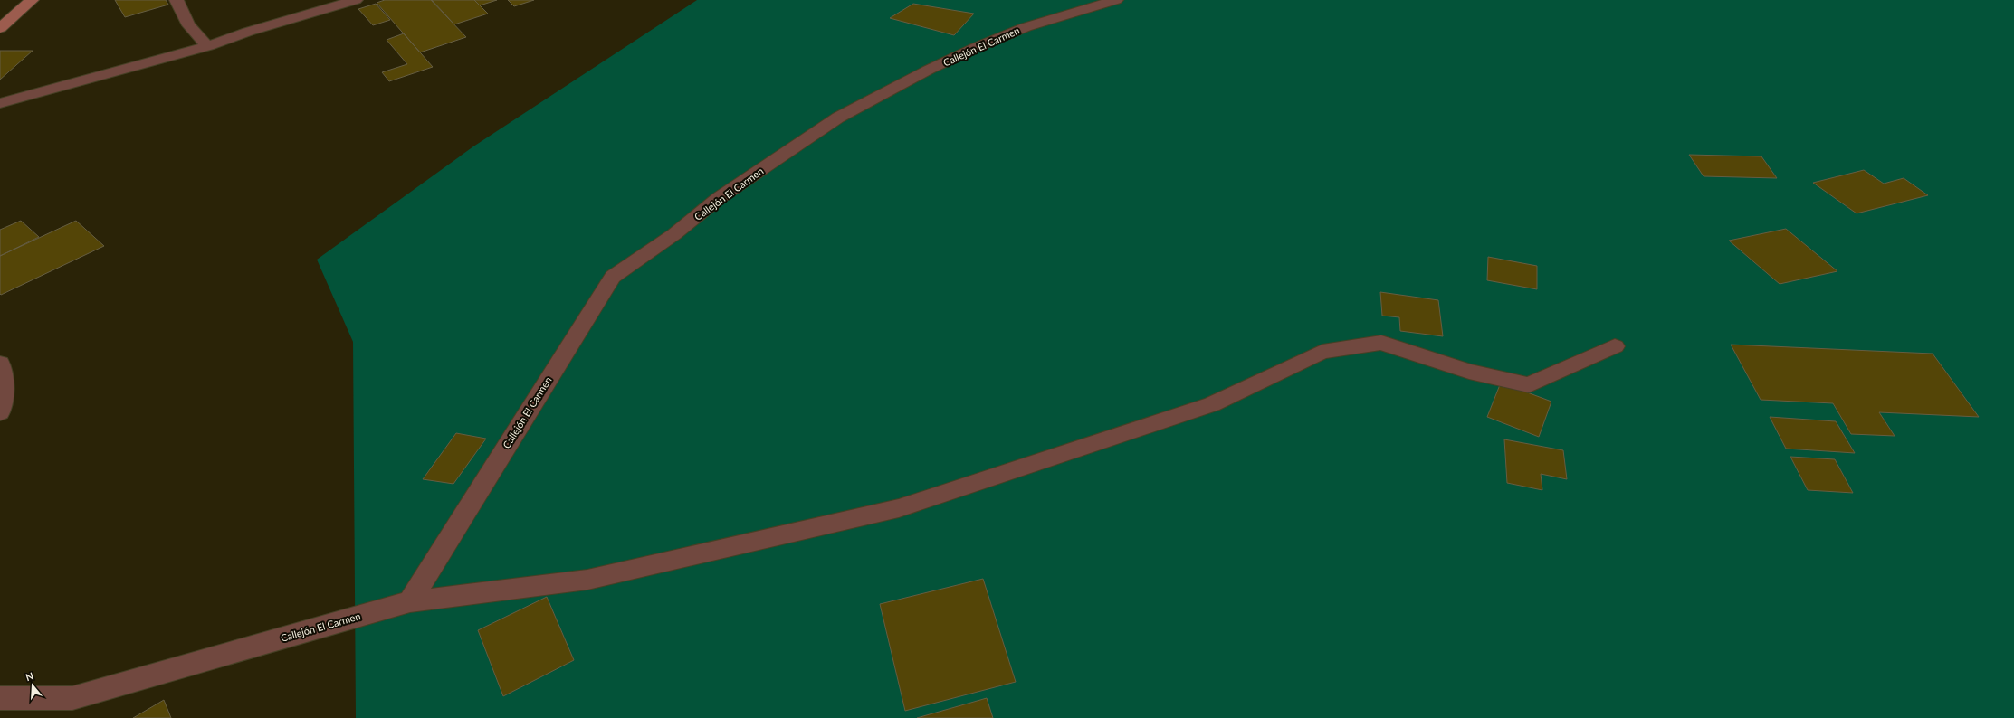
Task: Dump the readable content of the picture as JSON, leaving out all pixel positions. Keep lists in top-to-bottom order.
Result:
{
  "streets": {
    "street": ["Callejón El Carmen"]
  },
  "north": "top"
}
